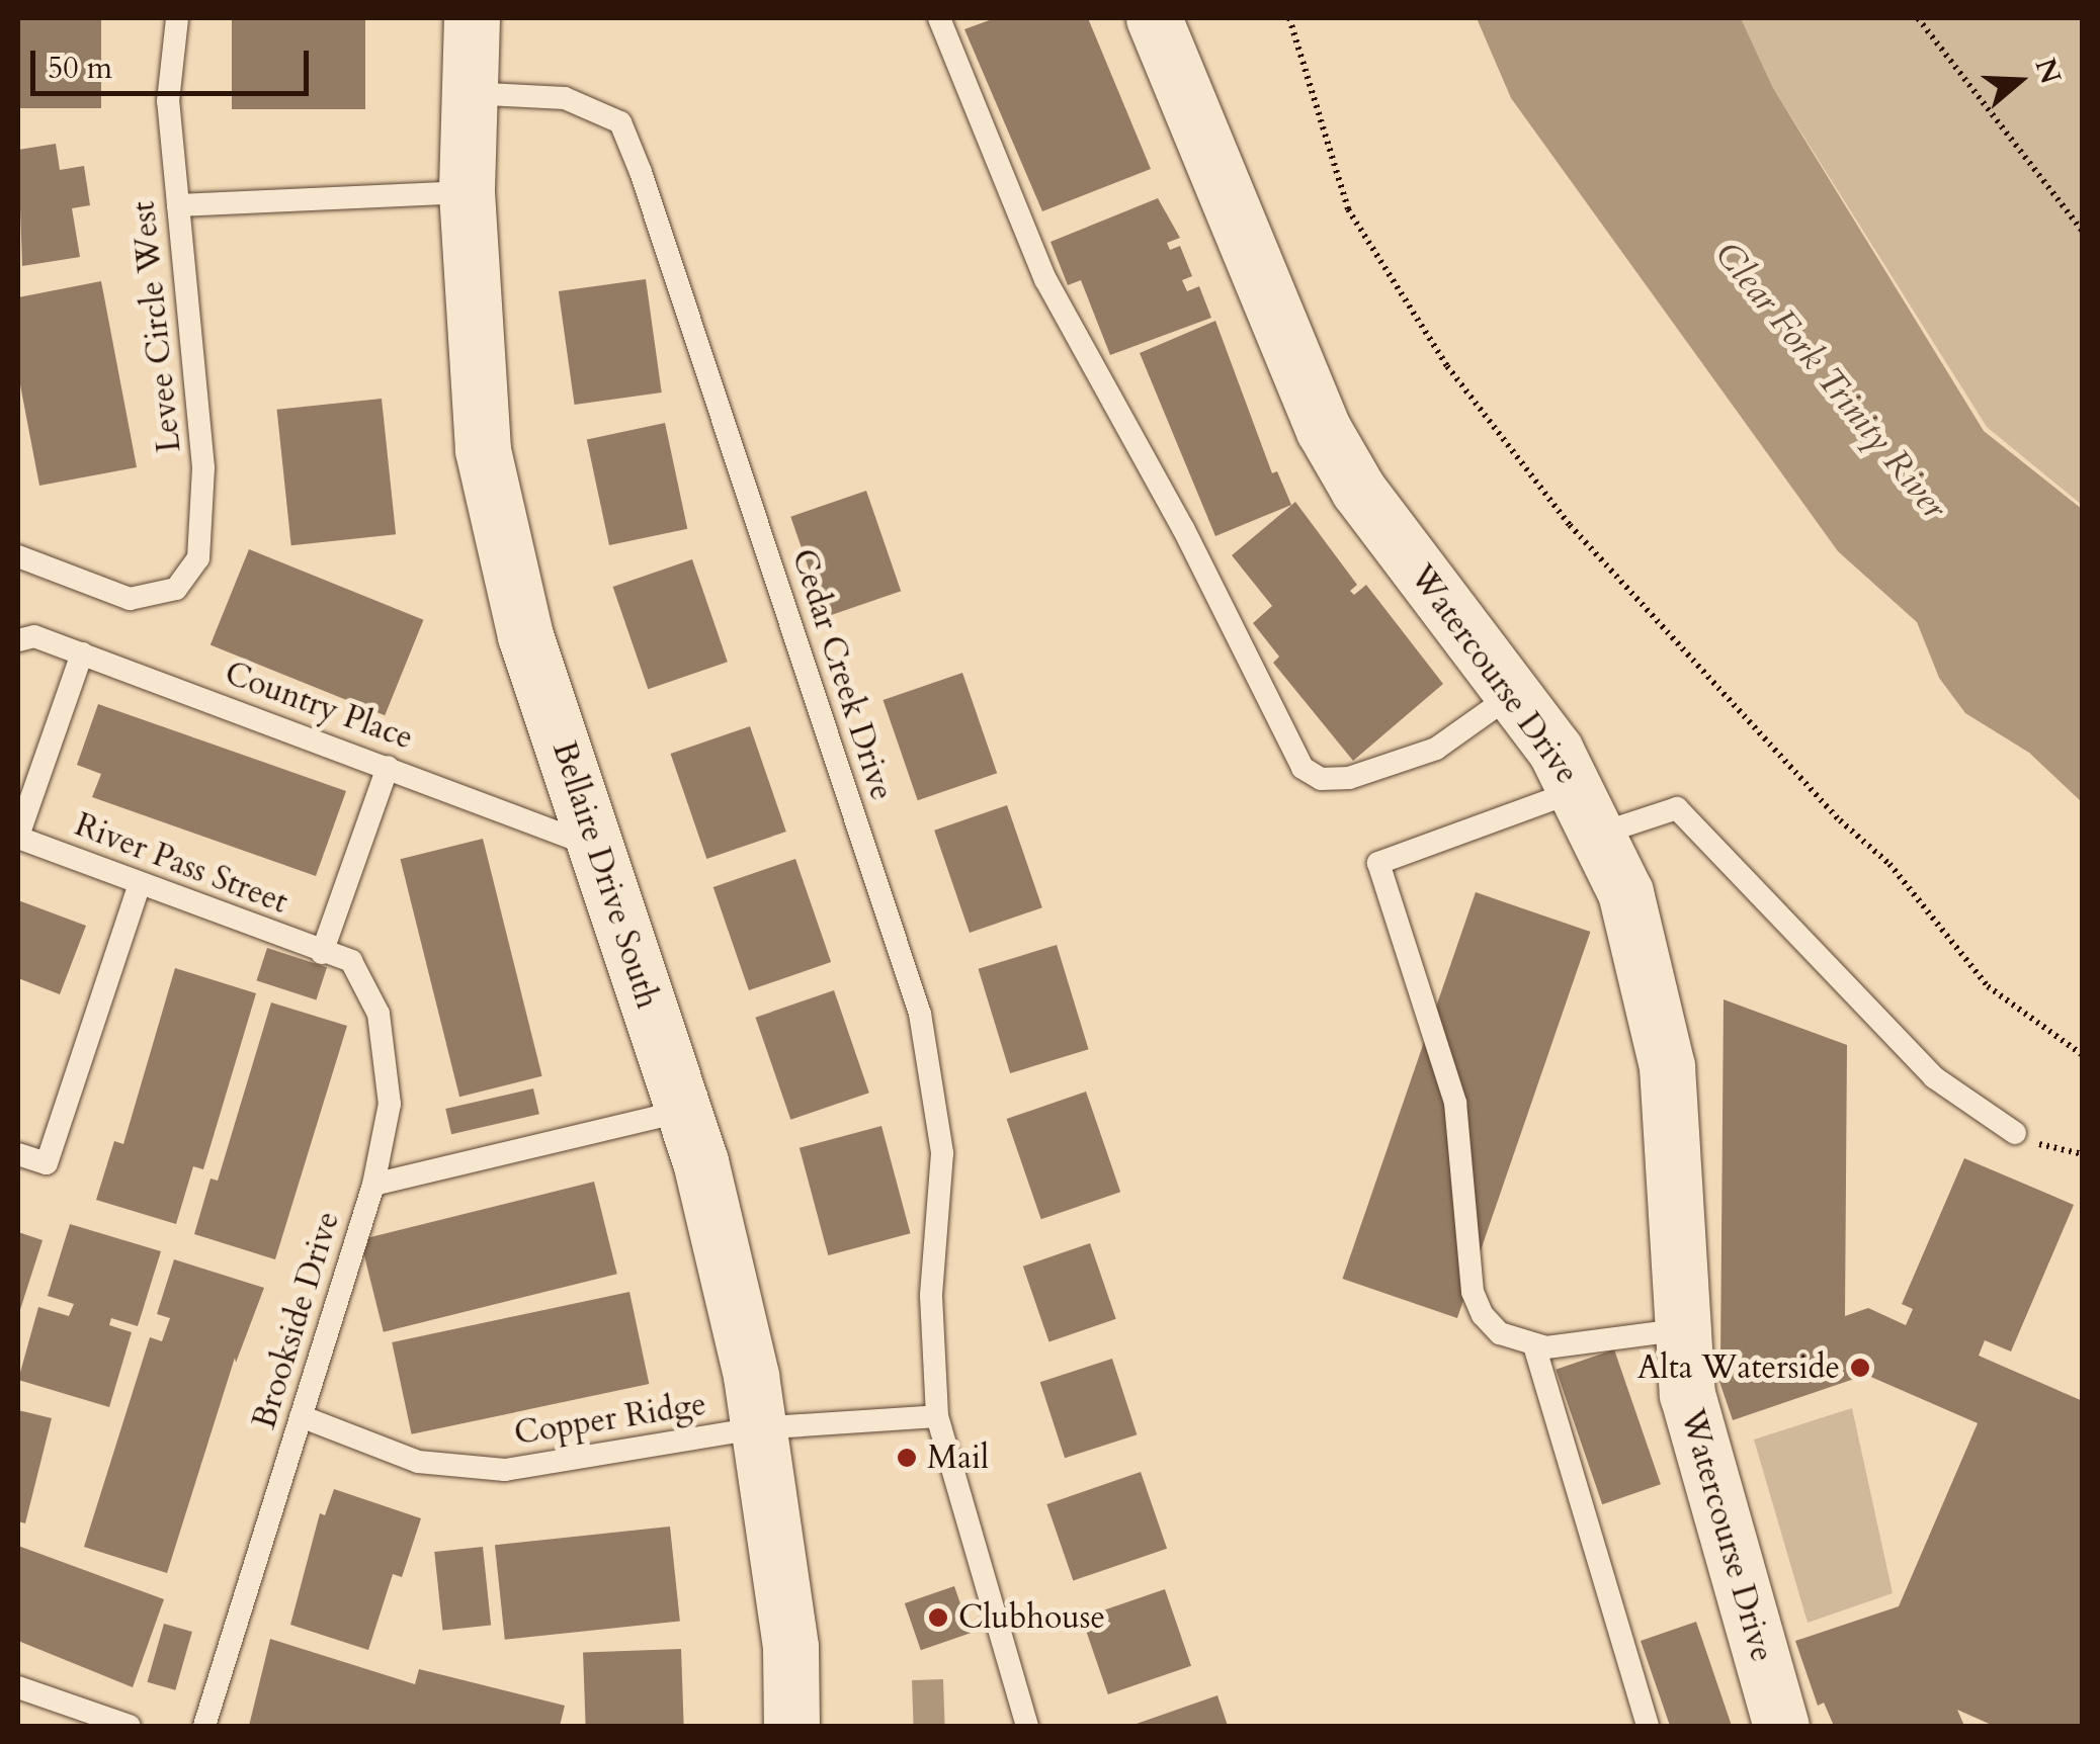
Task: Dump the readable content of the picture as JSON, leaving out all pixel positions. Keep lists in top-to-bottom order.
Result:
{
  "streets": {
    "street": ["Watercourse Drive", "Bellaire Drive South"],
    "lane": [
      "Levee Circle West",
      "Cedar Creek Drive",
      "Country Place",
      "River Pass Street",
      "Brookside Drive",
      "Copper Ridge"
    ]
  },
  "crossings": [
    ["Cedar Creek Drive", "Bellaire Drive South"],
    ["Country Place", "River Pass Street"],
    ["Country Place", "Bellaire Drive South"],
    ["River Pass Street", "Brookside Drive"],
    ["Bellaire Drive South", "Copper Ridge"],
    ["Brookside Drive", "Copper Ridge"]
  ],
  "water": ["Clear Fork Trinity River"],
  "places": ["Alta Waterside", "Mail", "Clubhouse"],
  "scale_bar": "50 m",
  "north": "right"
}
